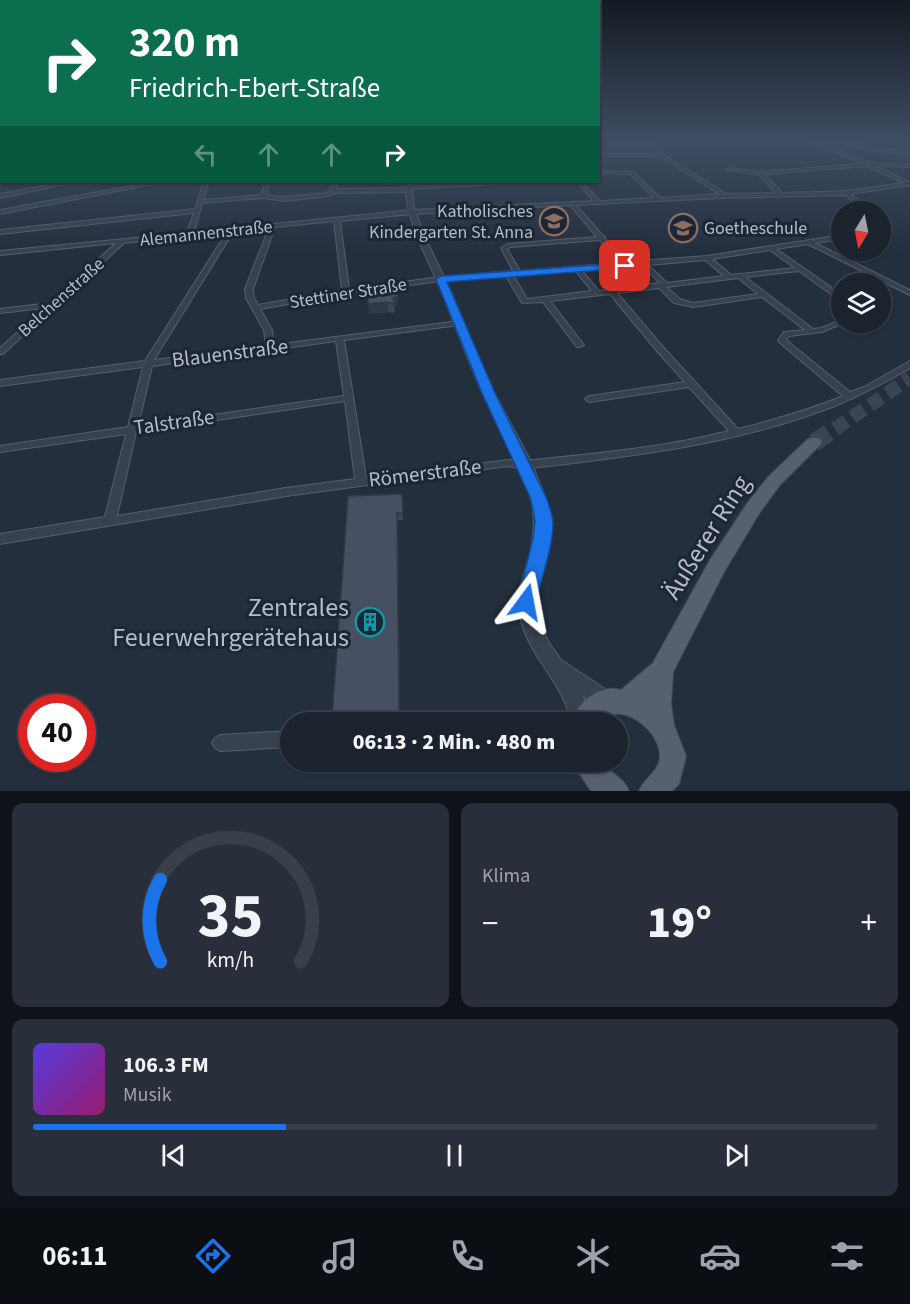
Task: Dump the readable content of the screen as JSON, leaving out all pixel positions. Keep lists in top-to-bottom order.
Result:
{
  "streets": {
    "main road": ["Äußerer Ring"],
    "street": [
      "Alemannenstraße",
      "Stettiner Straße",
      "Belchenstraße",
      "Blauenstraße",
      "Talstraße",
      "Römerstraße"
    ]
  },
  "crossings": [
    ["Alemannenstraße", "Belchenstraße"]
  ],
  "places": {
    "school or university": ["Katholisches Kindergarten St. Anna", "Goetheschule"],
    "building": ["Zentrales Feuerwehrgerätehaus"]
  },
  "north": "bottom",
  "page": {
    "turn": ["320 m", "Friedrich-Ebert-Straße"],
    "limit": "40",
    "trip": "06:13 · 2 Min. · 480 m",
    "tile": "Klima",
    "heat": ["−", "19°", "+"],
    "song": ["106.3 FM", "Musik"],
    "tabs": "06:11",
    "gauge": ["35", "km/h"]
  }
}
